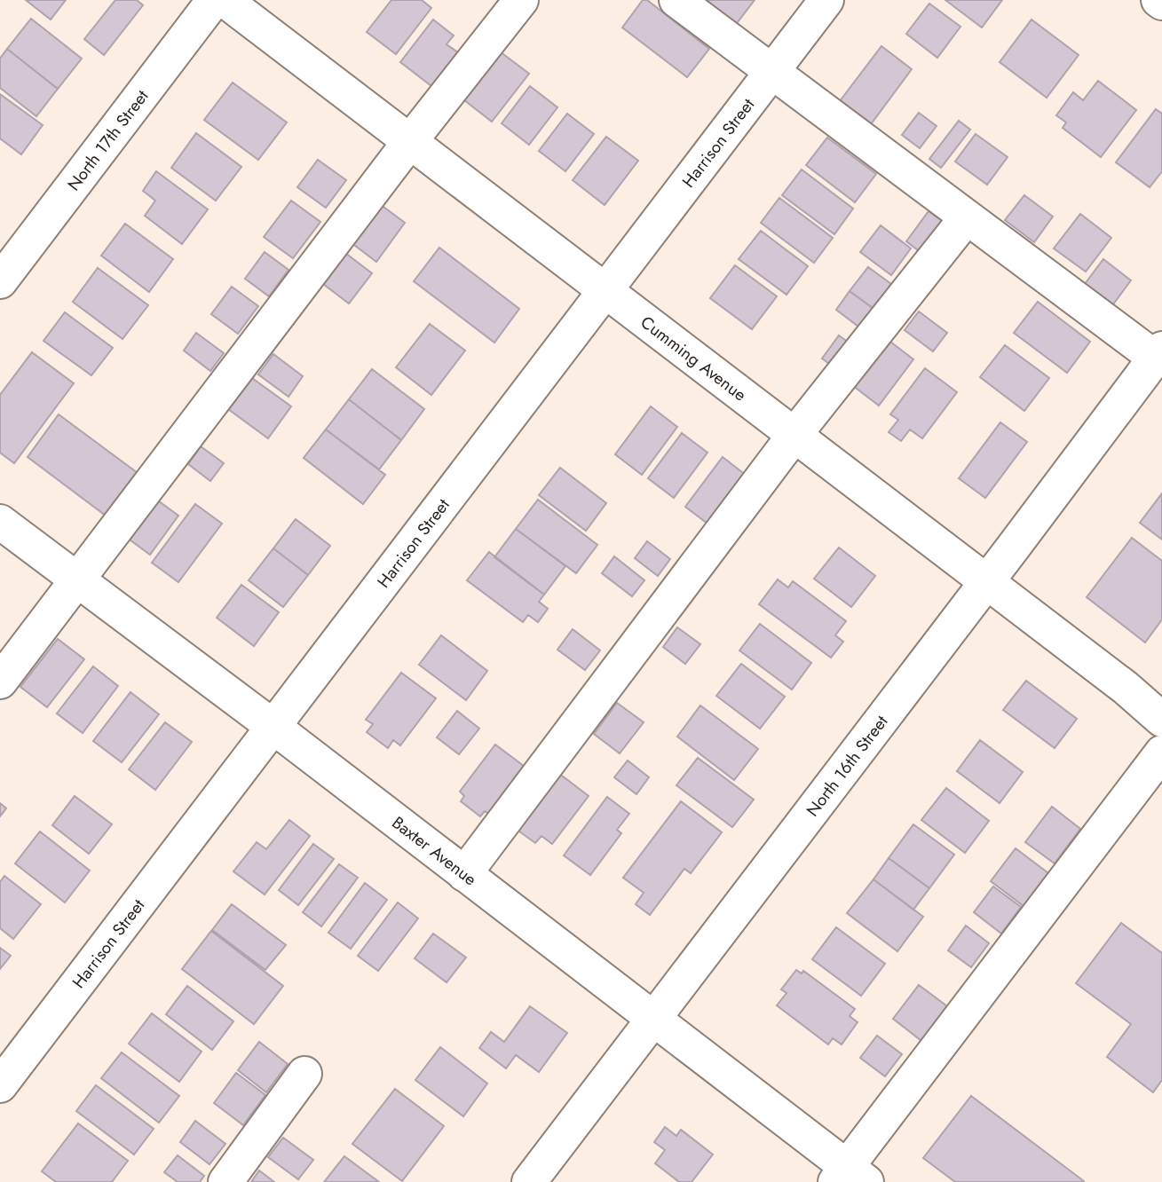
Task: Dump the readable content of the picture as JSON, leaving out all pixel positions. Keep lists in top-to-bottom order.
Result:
{
  "streets": {
    "street": [
      "North 17th Street",
      "Harrison Street",
      "Cumming Avenue",
      "North 16th Street",
      "Baxter Avenue"
    ]
  },
  "crossings": [
    ["Harrison Street", "Cumming Avenue"],
    ["Harrison Street", "Baxter Avenue"],
    ["Cumming Avenue", "North 16th Street"],
    ["North 16th Street", "Baxter Avenue"]
  ]
}
